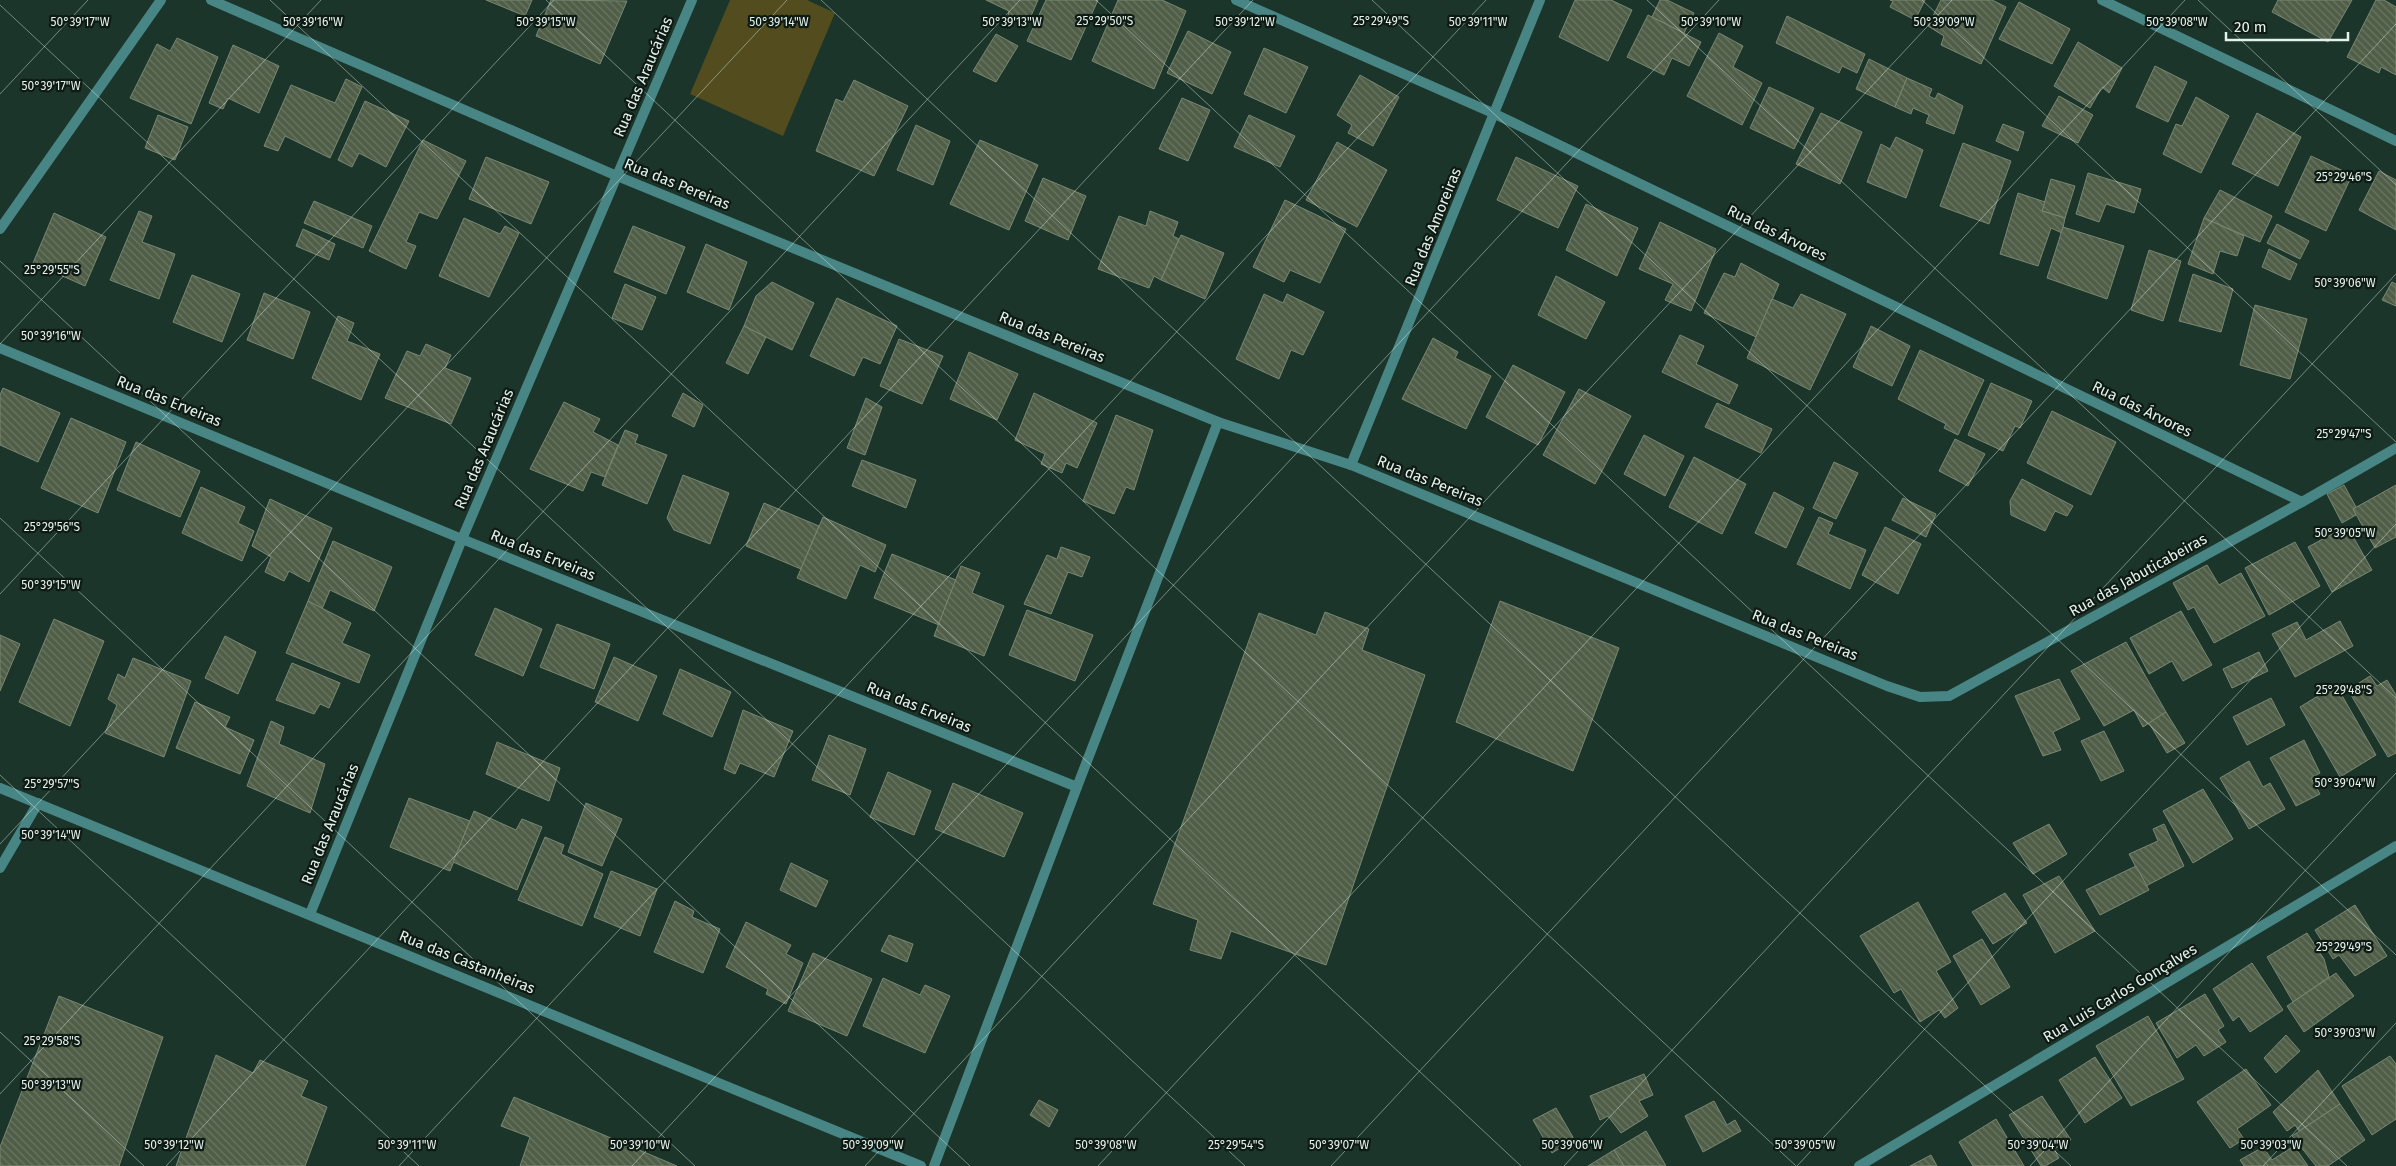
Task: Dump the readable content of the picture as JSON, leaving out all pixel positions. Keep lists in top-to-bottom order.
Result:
{
  "streets": {
    "street": [
      "Rua das Araucárias",
      "Rua das Pereiras",
      "Rua das Amoreiras",
      "Rua das Árvores",
      "Rua das Erveiras",
      "Rua das Jabuticabeiras",
      "Rua das Castanheiras",
      "Rua Luis Carlos Gonçalves"
    ]
  },
  "crossings": [
    ["Rua das Araucárias", "Rua das Pereiras"],
    ["Rua das Araucárias", "Rua das Erveiras"],
    ["Rua das Araucárias", "Rua das Castanheiras"],
    ["Rua das Pereiras", "Rua das Amoreiras"],
    ["Rua das Pereiras", "Rua das Jabuticabeiras"],
    ["Rua das Amoreiras", "Rua das Árvores"],
    ["Rua das Árvores", "Rua das Jabuticabeiras"]
  ],
  "scale_bar": "20 m",
  "coordinates": [
    "25°29'50\"S",
    "25°29'49\"S",
    "50°39'16\"W",
    "50°39'15\"W",
    "50°39'14\"W",
    "50°39'13\"W",
    "50°39'11\"W",
    "50°39'10\"W",
    "50°39'09\"W",
    "50°39'08\"W",
    "50°39'17\"W",
    "50°39'12\"W",
    "25°29'46\"S",
    "25°29'55\"S",
    "50°39'06\"W",
    "25°29'47\"S",
    "25°29'56\"S",
    "50°39'05\"W",
    "25°29'48\"S",
    "50°39'04\"W",
    "25°29'57\"S",
    "50°39'03\"W",
    "25°29'58\"S",
    "50°39'07\"W",
    "25°29'54\"S"
  ]
}
